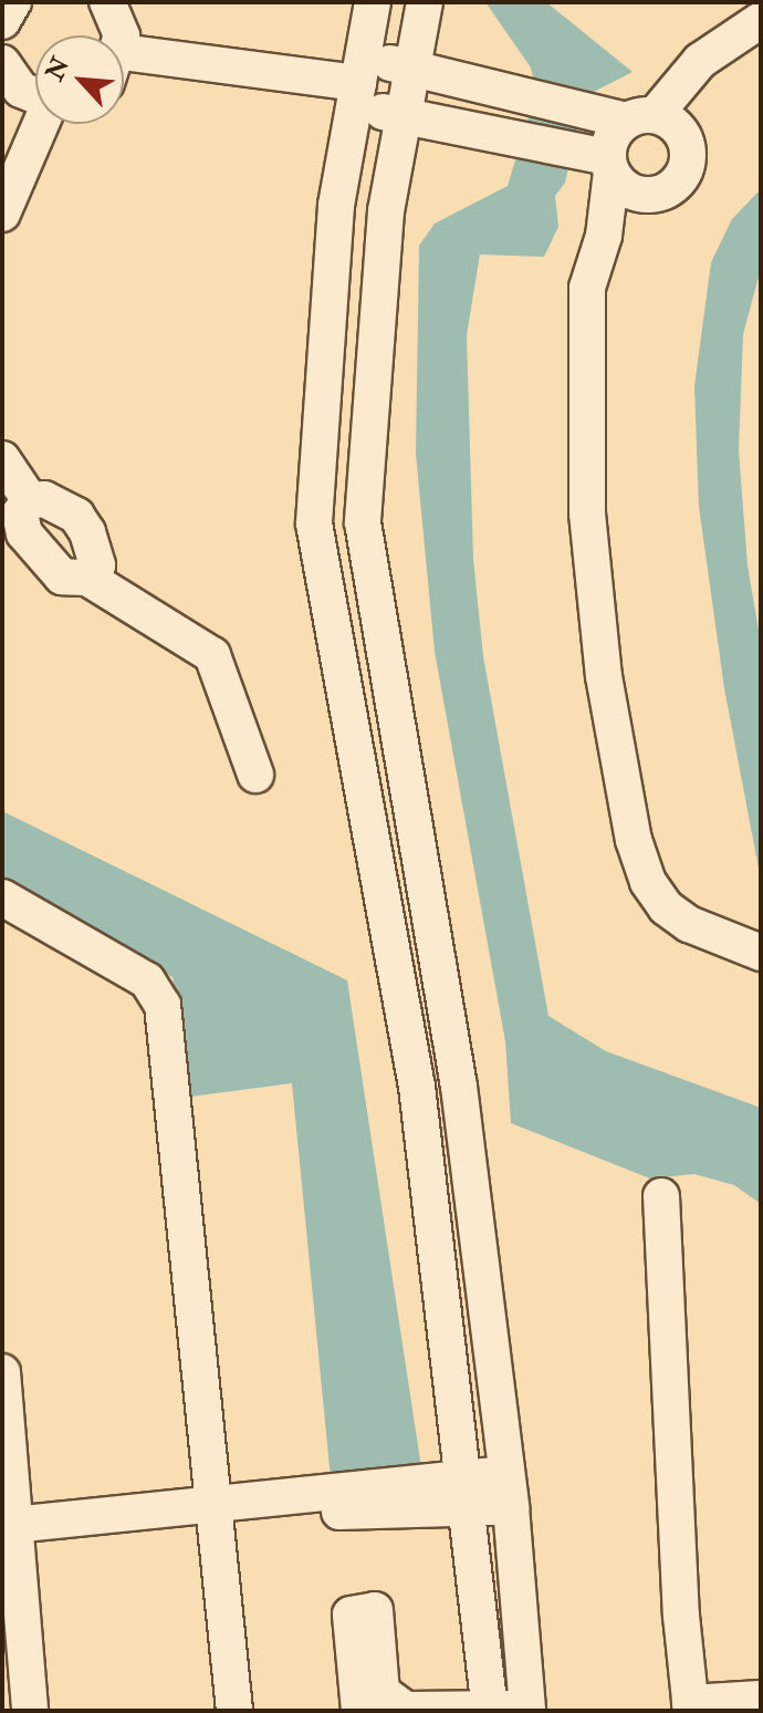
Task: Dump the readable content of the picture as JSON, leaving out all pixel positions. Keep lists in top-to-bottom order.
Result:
{
  "north": "top left"
}
